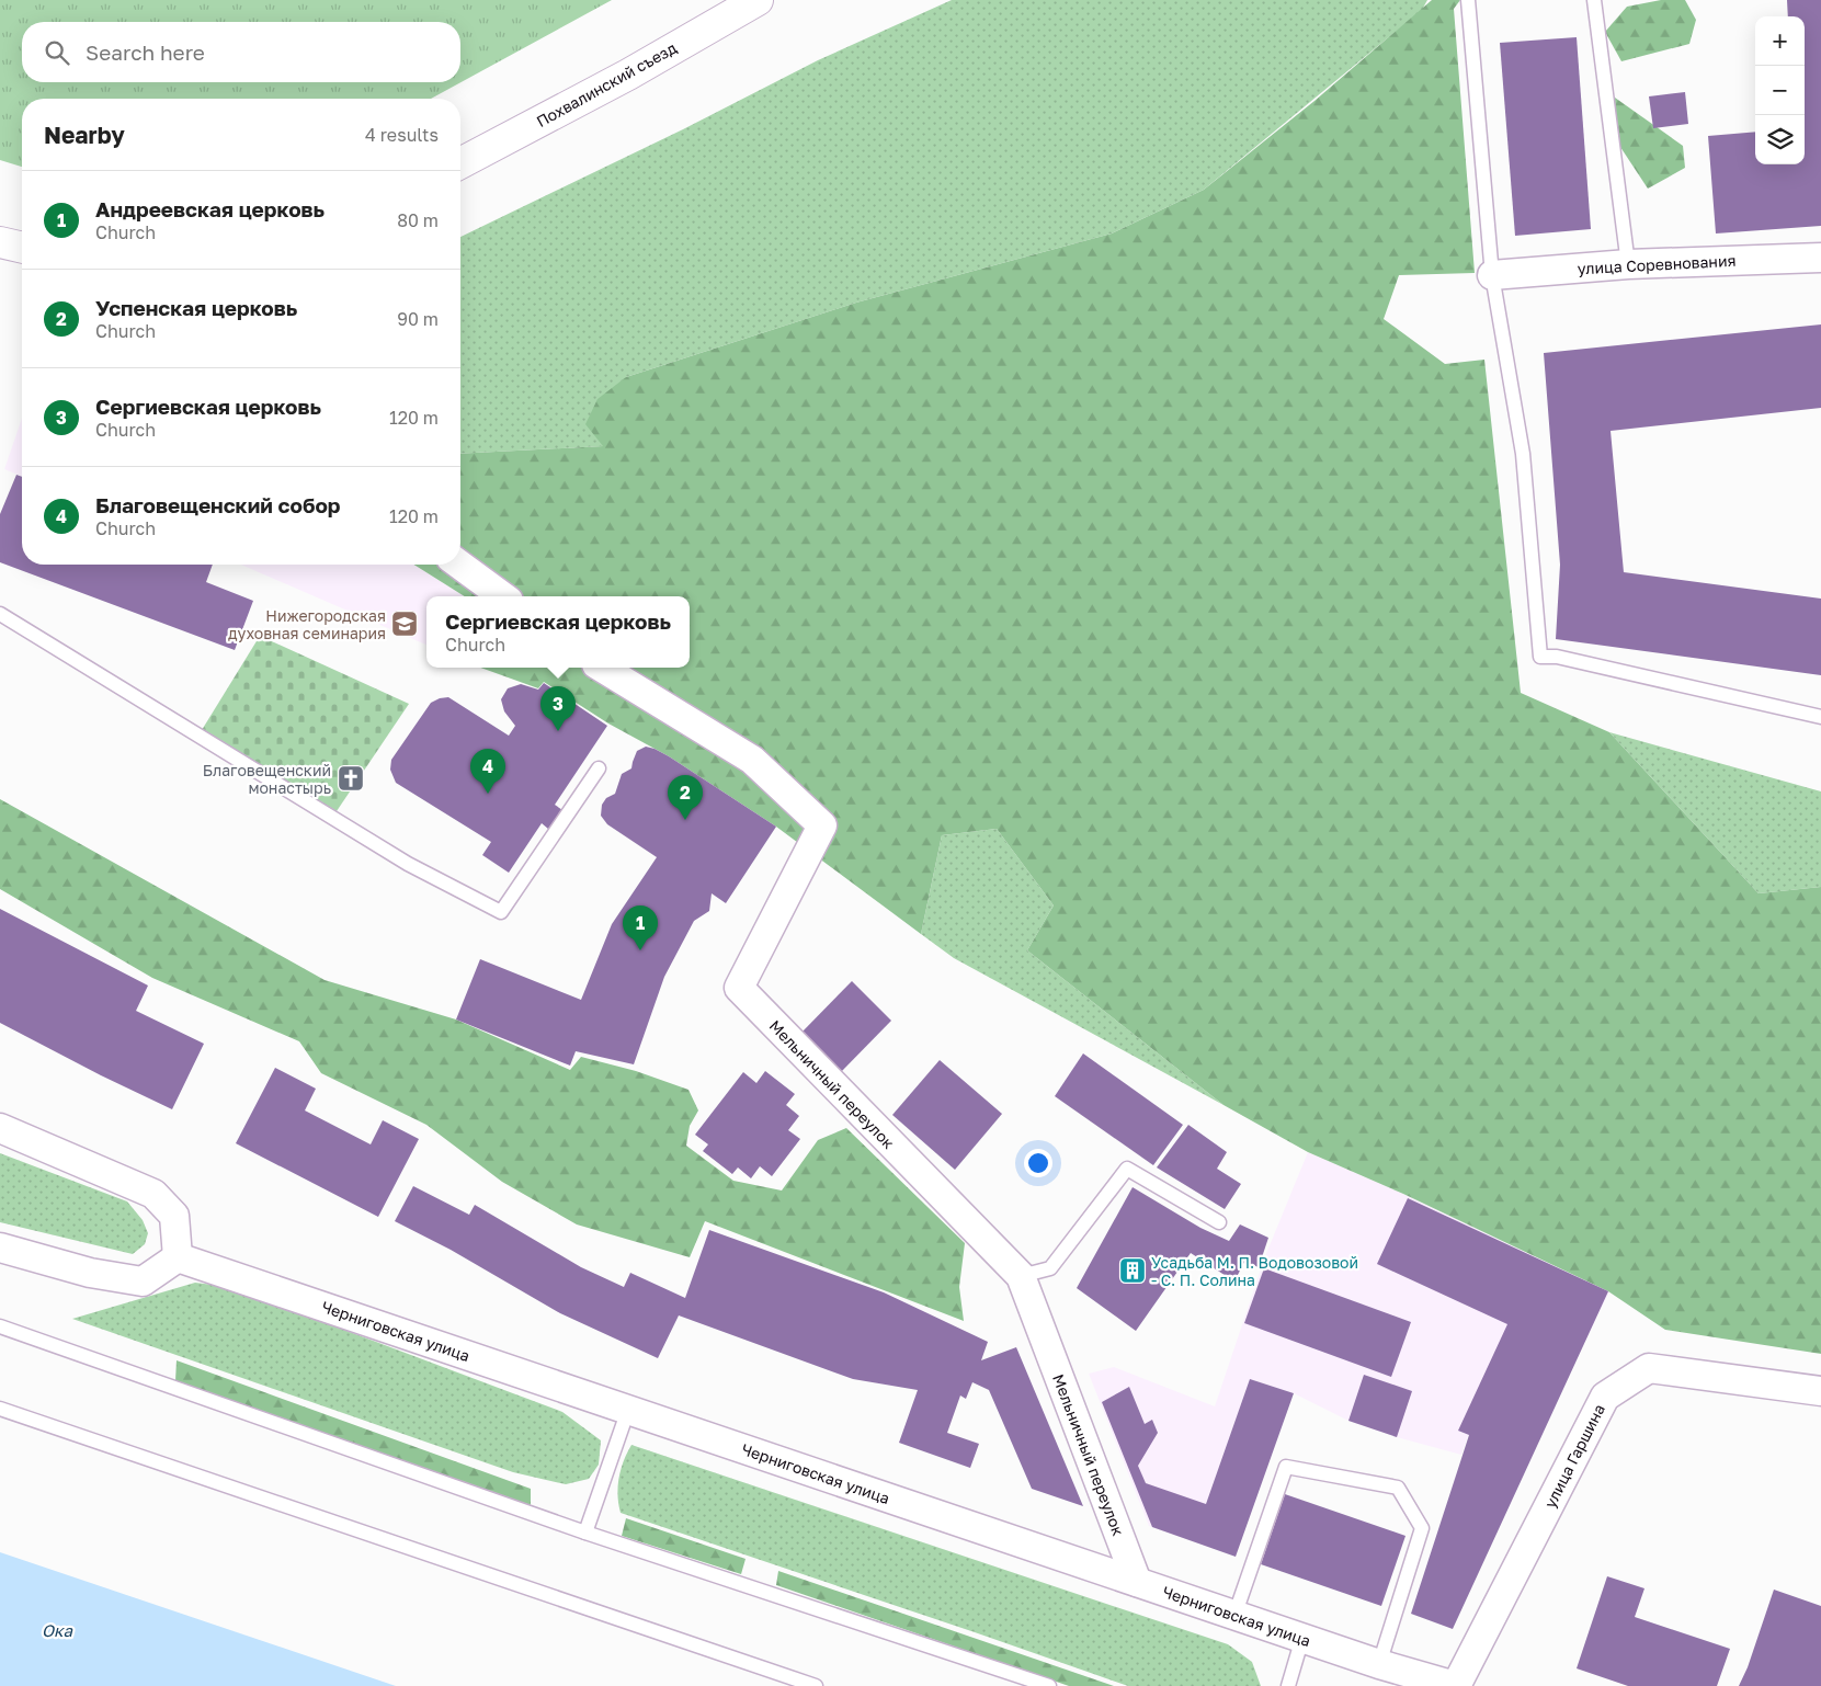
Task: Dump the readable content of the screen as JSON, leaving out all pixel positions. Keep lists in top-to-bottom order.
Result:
{
  "streets": {
    "main road": ["Похвалинский съезд"],
    "street": [
      "улица Соревнования",
      "Мельничный переулок",
      "Черниговская улица",
      "улица Гаршина"
    ]
  },
  "crossings": [
    ["Мельничный переулок", "Черниговская улица"],
    ["Черниговская улица", "улица Гаршина"]
  ],
  "water": ["Ока"],
  "places": {
    "school or university": ["Нижегородская духовная семинария"],
    "church": ["Благовещенский монастырь"],
    "building": ["Усадьба М. П. Водовозовой - С. П. Солина"]
  },
  "page": {
    "map_buttons": ["+", "−"],
    "search": "Search here",
    "heading": ["Nearby", "4 results"],
    "list": [
      {
        "mark": "1",
        "name": "Андреевская церковь",
        "note": "Church",
        "value": "80 m"
      },
      {
        "mark": "2",
        "name": "Успенская церковь",
        "note": "Church",
        "value": "90 m"
      },
      {
        "mark": "3",
        "name": "Сергиевская церковь",
        "note": "Church",
        "value": "120 m"
      },
      {
        "mark": "4",
        "name": "Благовещенский собор",
        "note": "Church",
        "value": "120 m"
      }
    ],
    "popup": ["Сергиевская церковь", "Church"],
    "pins": [
      "3",
      "4",
      "2",
      "1"
    ]
  }
}
